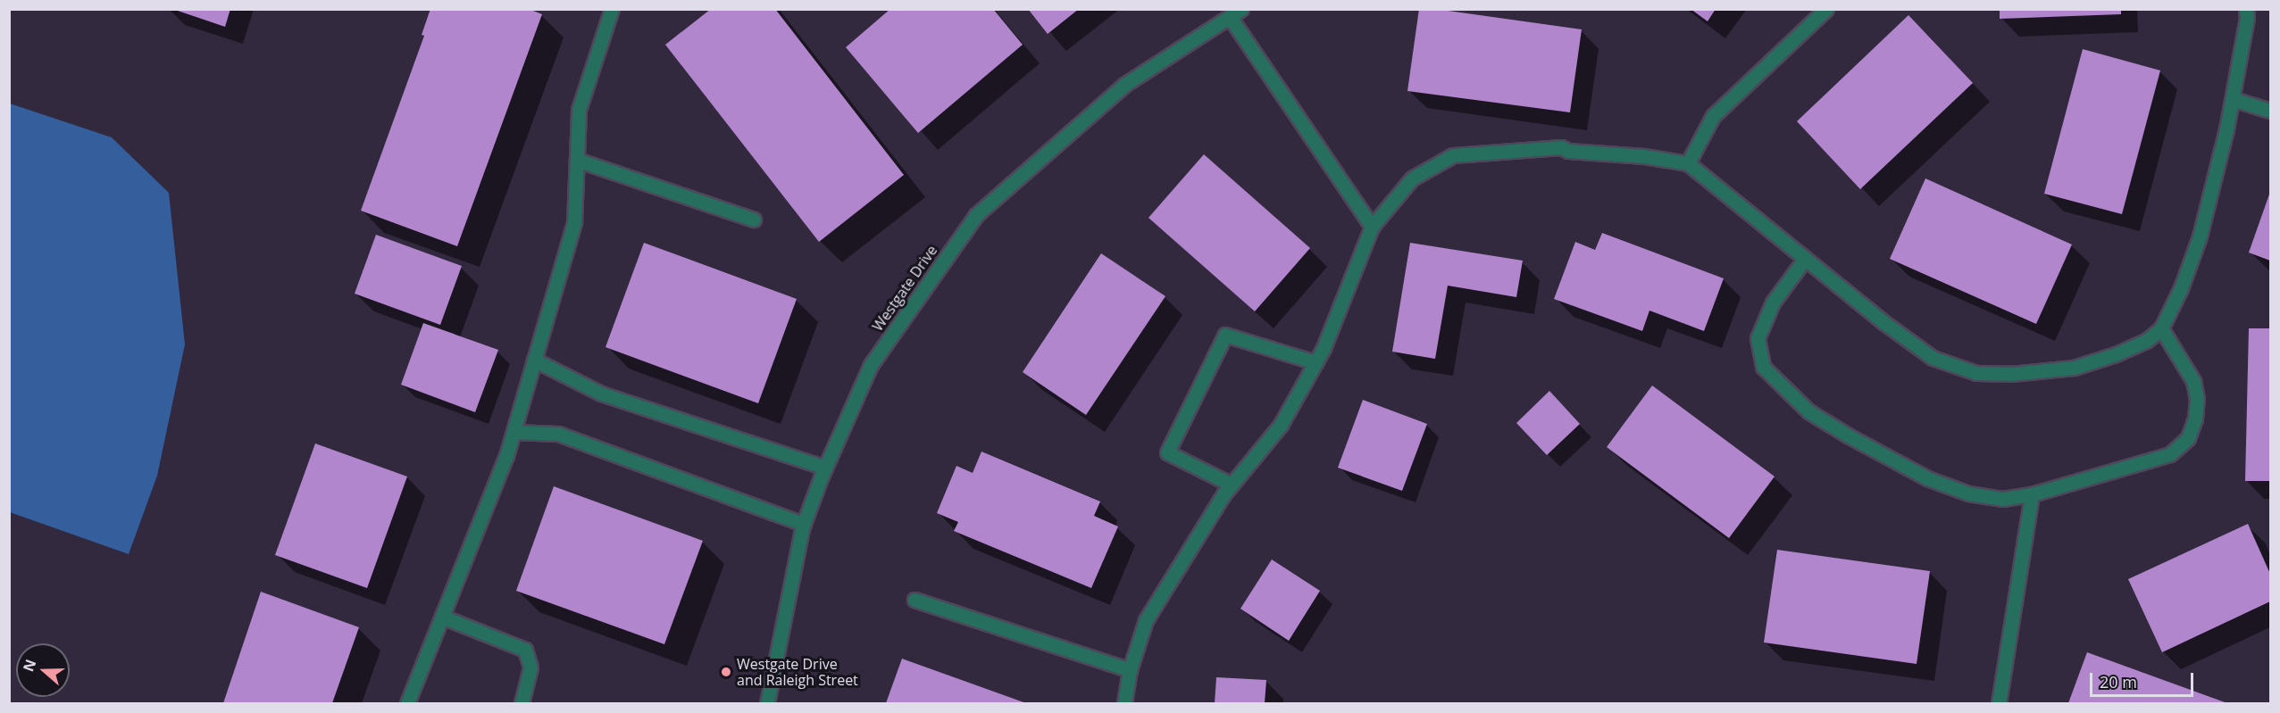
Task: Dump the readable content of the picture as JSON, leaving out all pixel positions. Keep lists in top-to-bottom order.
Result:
{
  "streets": {
    "street": ["Westgate Drive"]
  },
  "places": ["Westgate Drive and Raleigh Street"],
  "scale_bar": "20 m",
  "north": "left"
}
